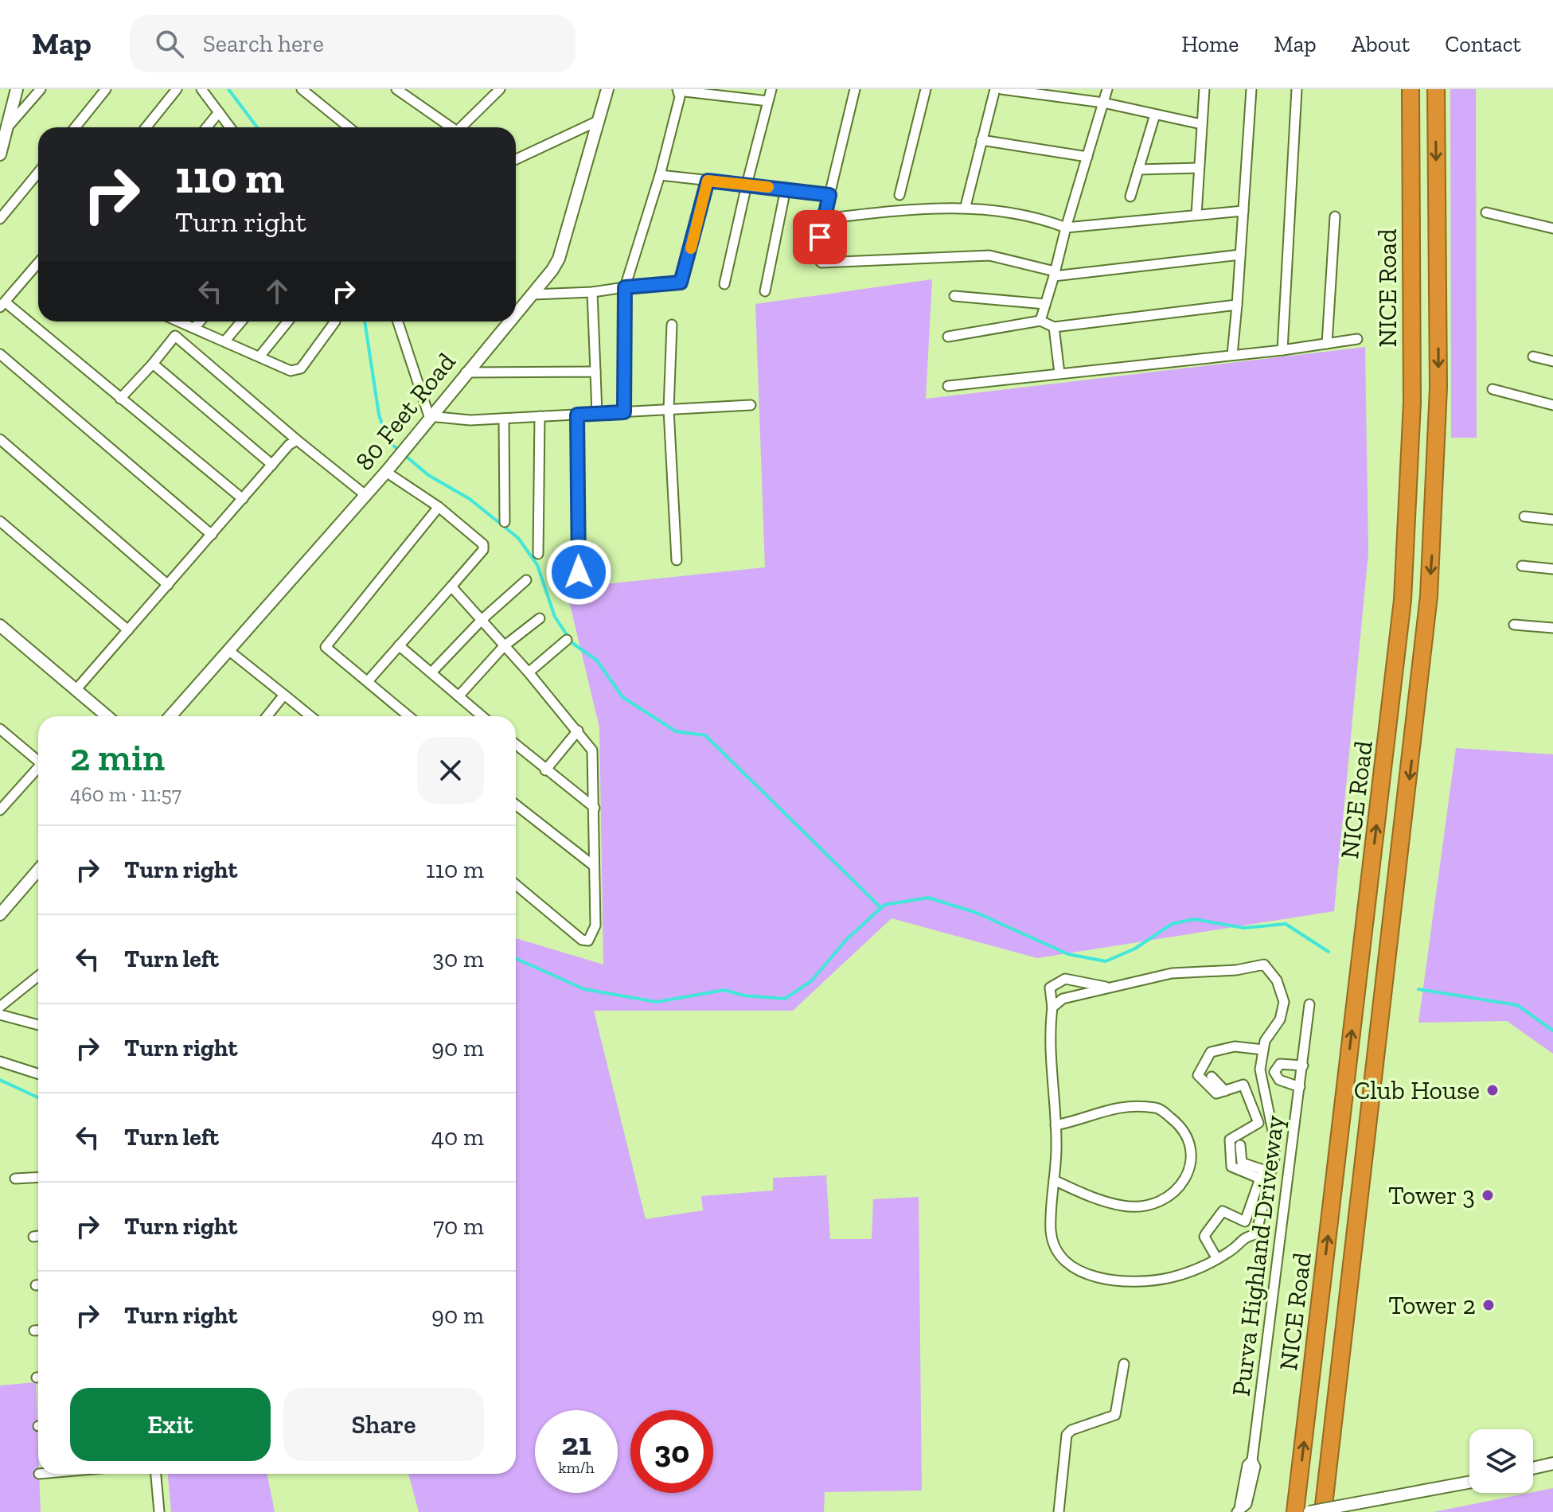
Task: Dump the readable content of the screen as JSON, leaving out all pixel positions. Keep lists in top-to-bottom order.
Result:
{
  "streets": {
    "highway": ["NICE Road"],
    "street": ["80 Feet Road", "Purva Highland Driveway"]
  },
  "places": ["Club House", "Tower 3", "Tower 2"],
  "page": {
    "header": "Map",
    "search": "Search here",
    "nav": [
      "Home",
      "Map",
      "About",
      "Contact"
    ],
    "turn": ["110 m", "Turn right"],
    "heading": ["2 min", "460 m · 11:57"],
    "list": [
      {
        "name": "Turn right",
        "value": "110 m"
      },
      {
        "name": "Turn left",
        "value": "30 m"
      },
      {
        "name": "Turn right",
        "value": "90 m"
      },
      {
        "name": "Turn left",
        "value": "40 m"
      },
      {
        "name": "Turn right",
        "value": "70 m"
      },
      {
        "name": "Turn right",
        "value": "90 m"
      }
    ],
    "buttons": ["Exit", "Share"],
    "speed": "21 km/h",
    "limit": "30"
  }
}
